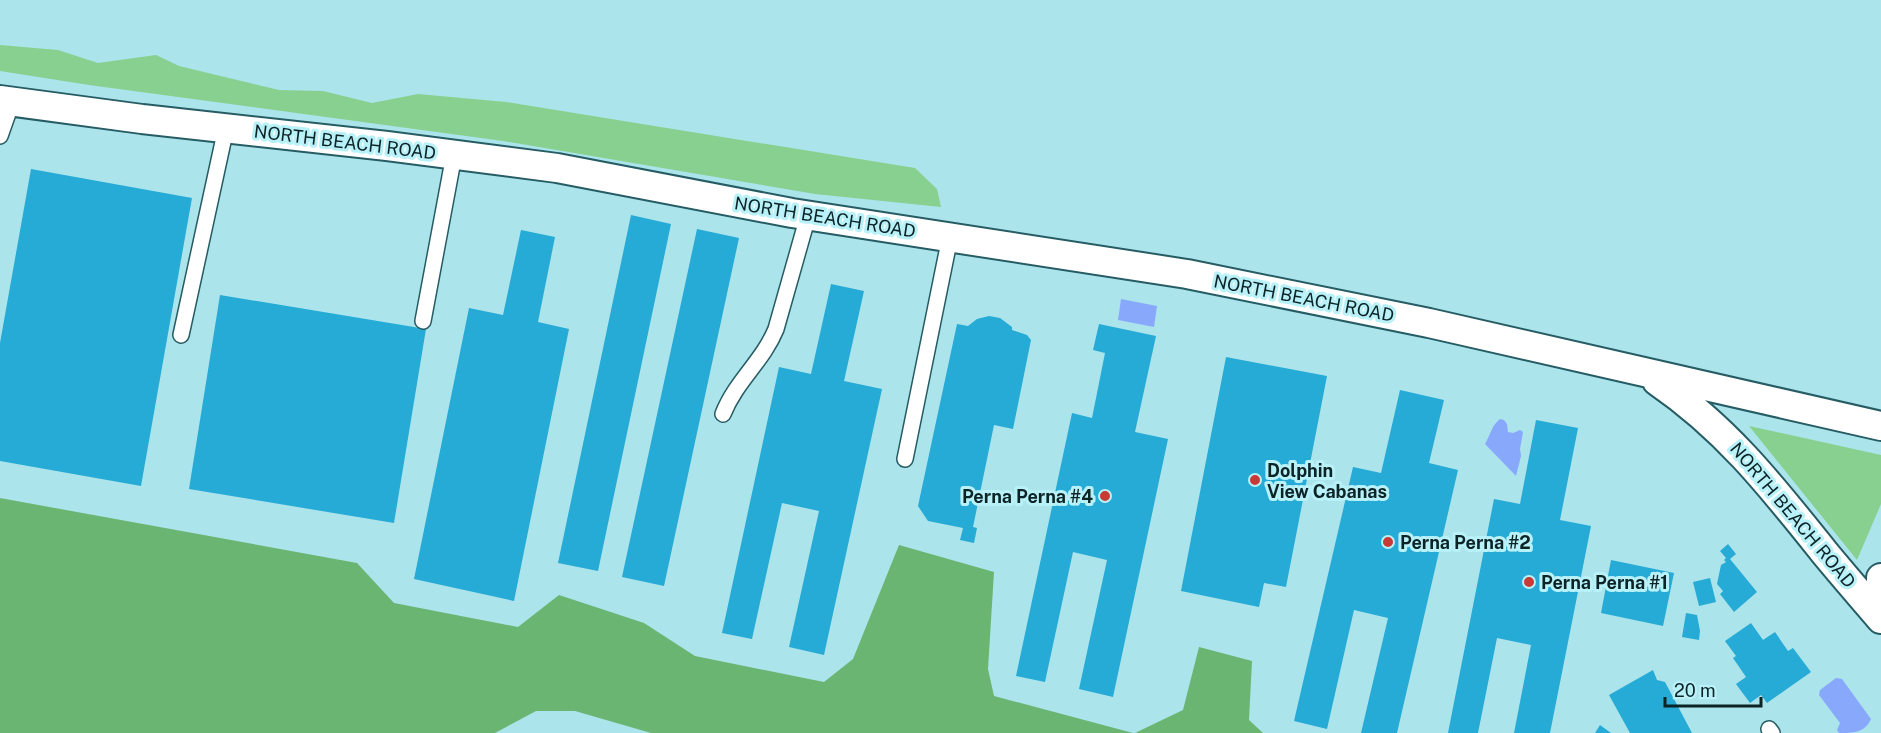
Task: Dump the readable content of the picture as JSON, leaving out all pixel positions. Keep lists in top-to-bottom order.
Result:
{
  "streets": {
    "street": ["NORTH BEACH ROAD"]
  },
  "places": [
    "Dolphin View Cabanas",
    "Perna Perna #4",
    "Perna Perna #2",
    "Perna Perna #1"
  ],
  "scale_bar": "20 m"
}
